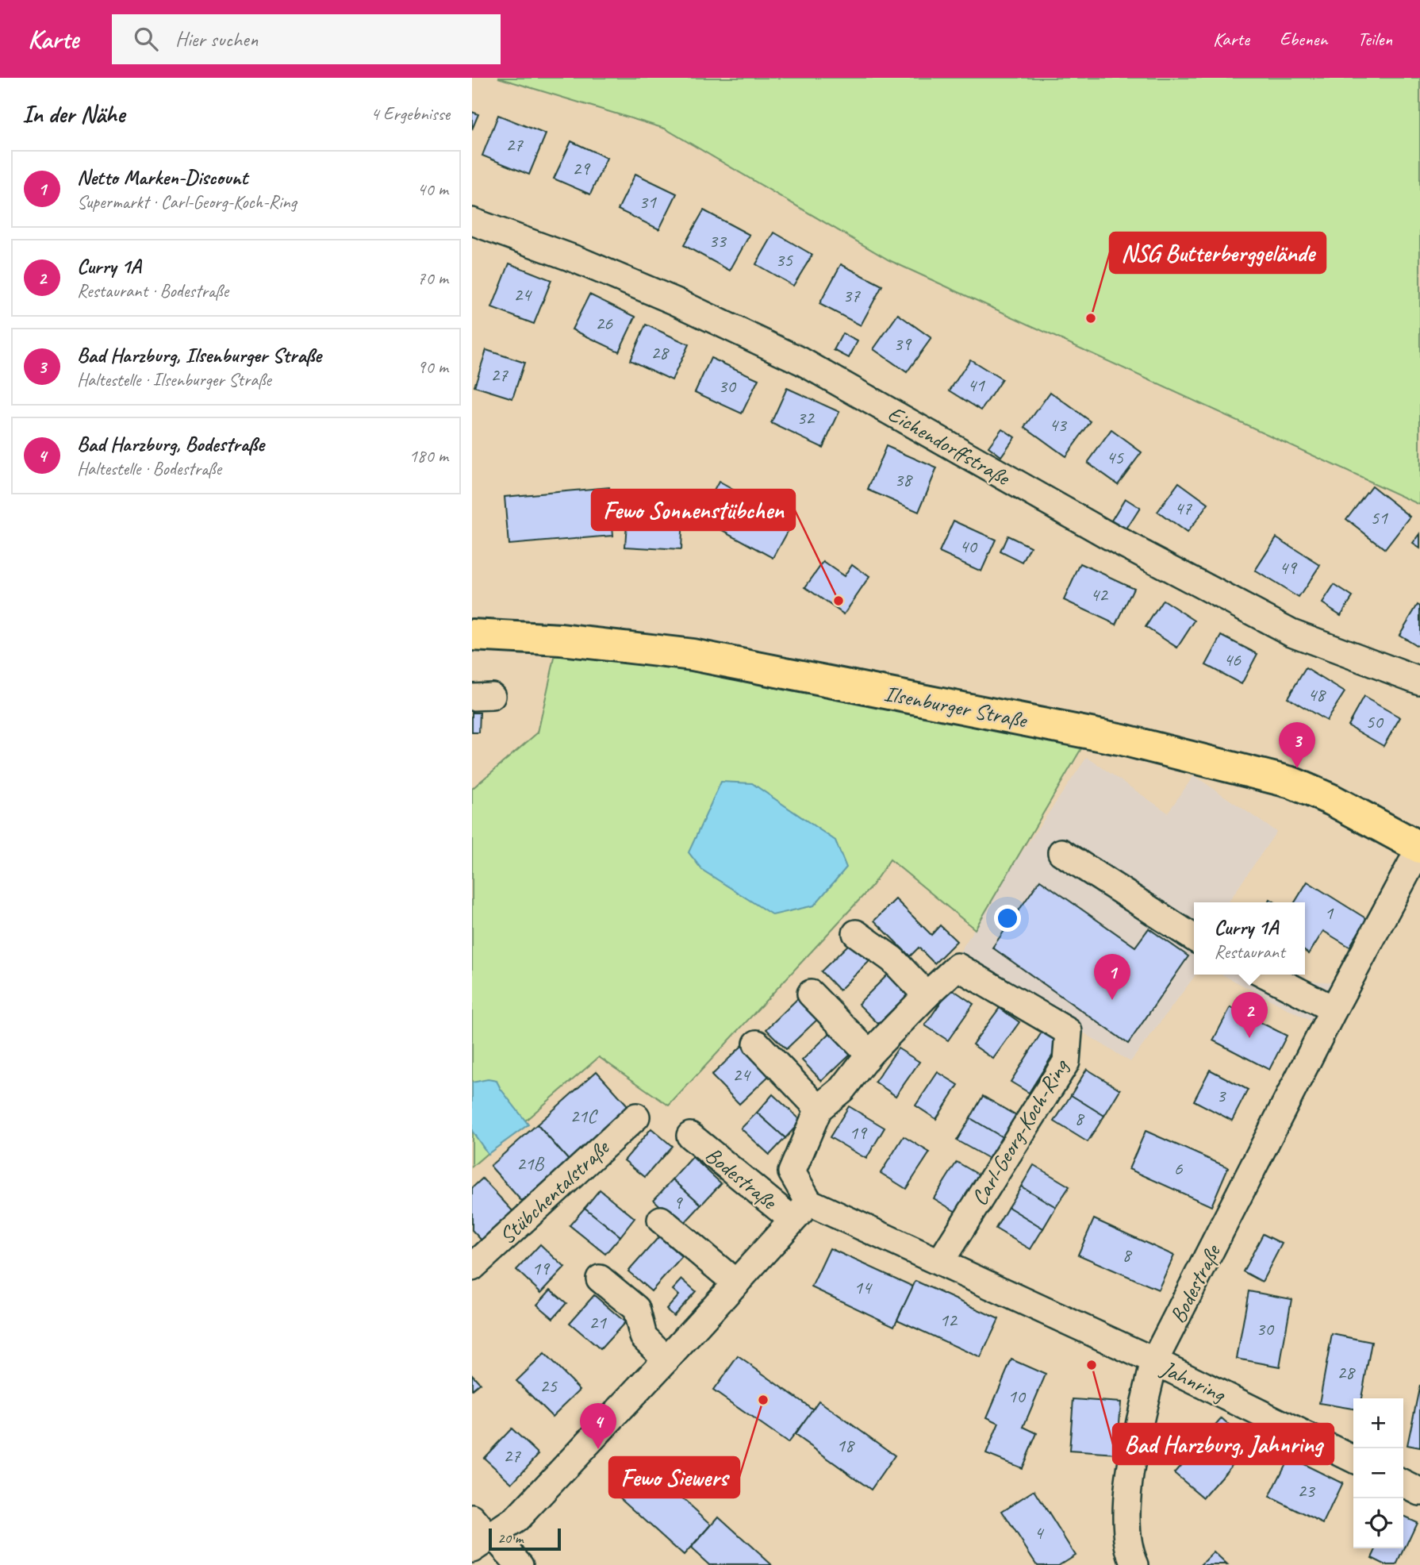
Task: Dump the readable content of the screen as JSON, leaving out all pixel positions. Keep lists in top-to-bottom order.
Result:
{
  "streets": {
    "main road": ["Ilsenburger Straße"],
    "street": [
      "Eichendorffstraße",
      "Carl-Georg-Koch-Ring",
      "Bodestraße",
      "Stübchentalstraße",
      "Jahnring"
    ]
  },
  "crossings": [
    ["Ilsenburger Straße", "Bodestraße"],
    ["Carl-Georg-Koch-Ring", "Bodestraße"],
    ["Bodestraße", "Jahnring"]
  ],
  "places": [
    "NSG Butterberggelände",
    "Fewo Sonnenstübchen",
    "Bad Harzburg, Jahnring",
    "Fewo Siewers"
  ],
  "house_numbers": [
    "27",
    "29",
    "31",
    "33",
    "35",
    "24",
    "37",
    "26",
    "39",
    "28",
    "27",
    "41",
    "30",
    "32",
    "43",
    "45",
    "38",
    "47",
    "51",
    "40",
    "49",
    "42",
    "46",
    "48",
    "50",
    "1",
    "24",
    "3",
    "21C",
    "8",
    "19",
    "21B",
    "6",
    "9",
    "8",
    "19",
    "14",
    "12",
    "21",
    "30",
    "28",
    "25",
    "10",
    "18",
    "27",
    "23",
    "4"
  ],
  "scale_bar": "20 m",
  "page": {
    "header": "Karte",
    "search": "Hier suchen",
    "nav": ["Karte", "Ebenen", "Teilen"],
    "heading": ["In der Nähe", "4 Ergebnisse"],
    "list": [
      {
        "mark": "1",
        "name": "Netto Marken-Discount",
        "note": "Supermarkt · Carl-Georg-Koch-Ring",
        "value": "40 m"
      },
      {
        "mark": "2",
        "name": "Curry 1A",
        "note": "Restaurant · Bodestraße",
        "value": "70 m"
      },
      {
        "mark": "3",
        "name": "Bad Harzburg, Ilsenburger Straße",
        "note": "Haltestelle · Ilsenburger Straße",
        "value": "90 m"
      },
      {
        "mark": "4",
        "name": "Bad Harzburg, Bodestraße",
        "note": "Haltestelle · Bodestraße",
        "value": "180 m"
      }
    ],
    "pins": [
      "3",
      "1",
      "2",
      "4"
    ],
    "popup": ["Curry 1A", "Restaurant"],
    "map_buttons": ["+", "−"],
    "scale": "20 m"
  }
}
